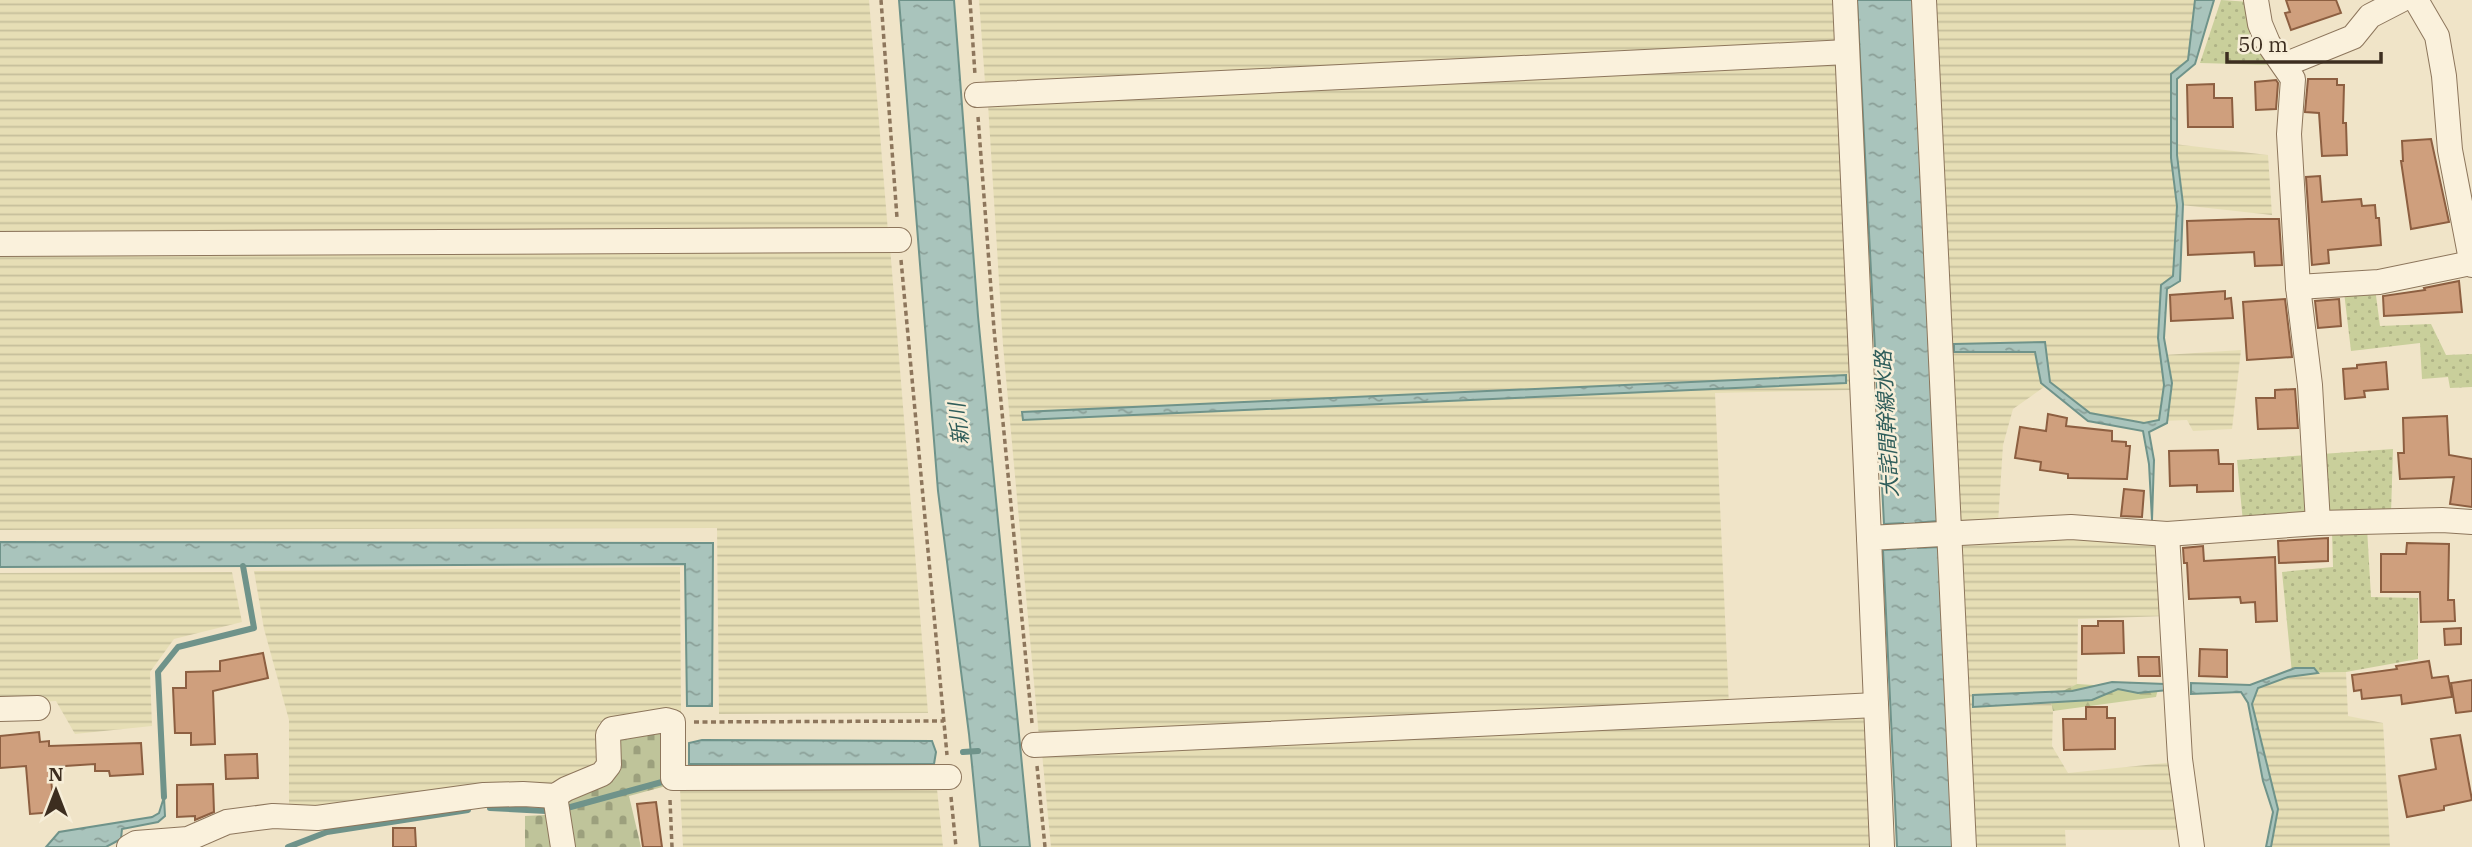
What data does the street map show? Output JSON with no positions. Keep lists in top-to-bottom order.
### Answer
{
  "water": ["新川", "大詫間幹線水路"],
  "scale_bar": "50 m",
  "north": "top"
}
